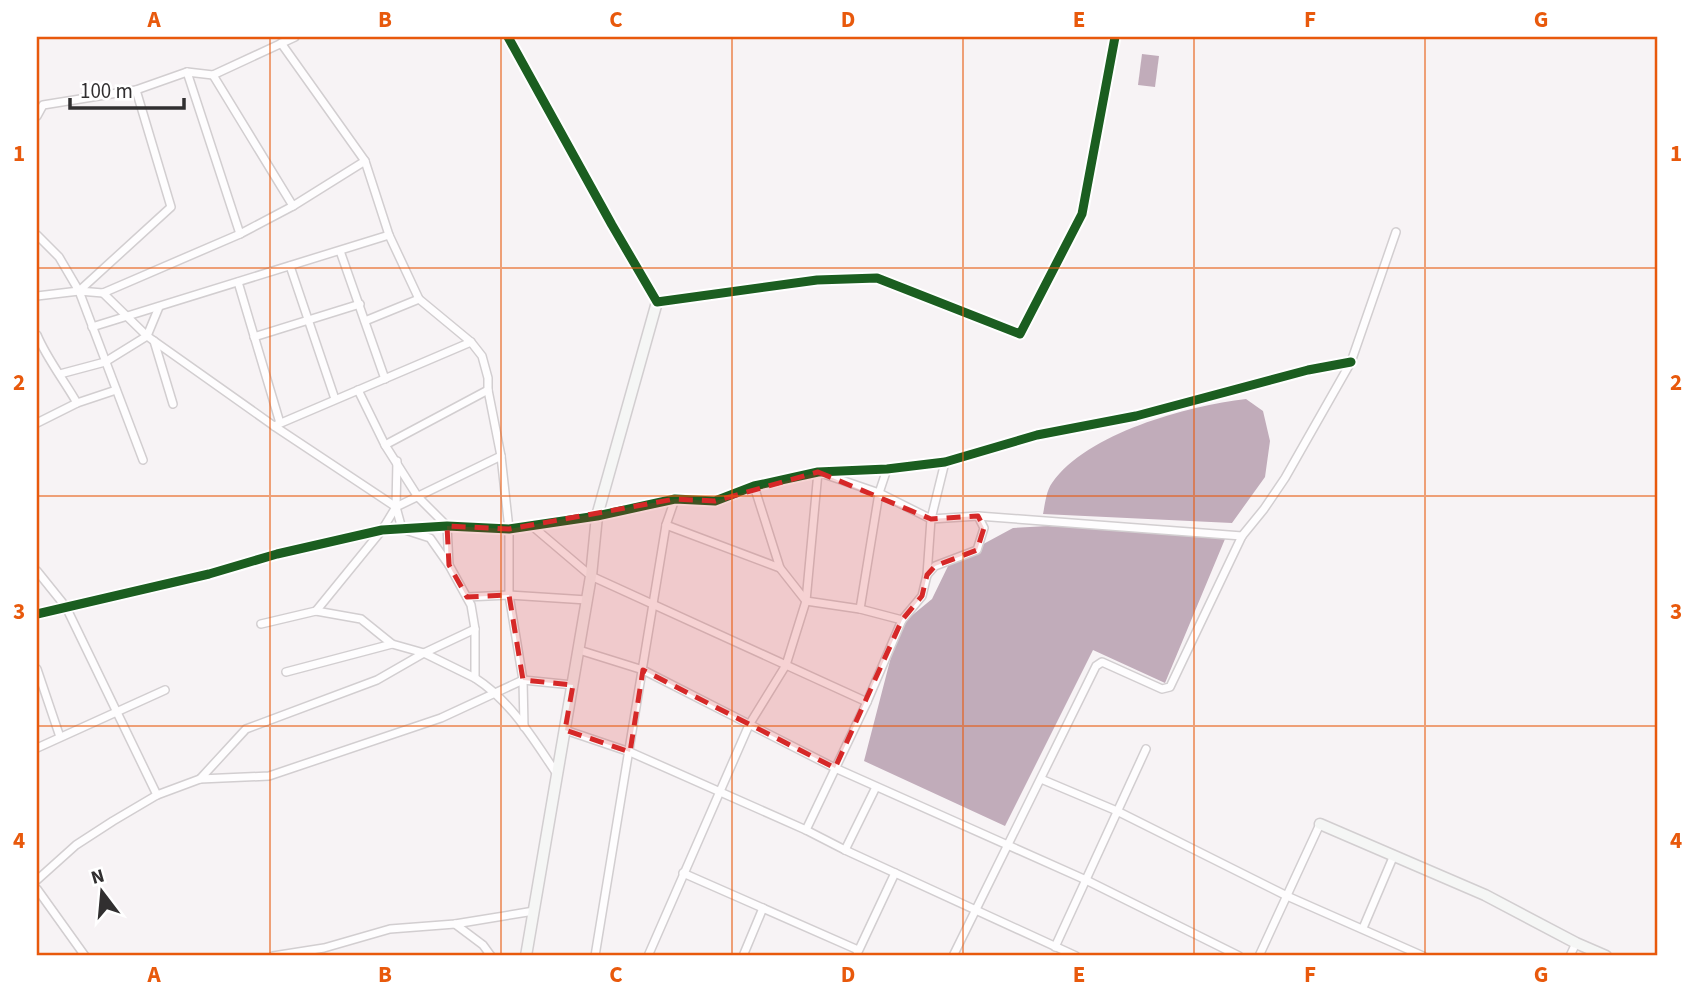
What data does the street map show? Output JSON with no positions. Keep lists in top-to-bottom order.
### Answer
{
  "scale_bar": "100 m",
  "north": "top",
  "grid": {
    "columns": [
      "A",
      "B",
      "C",
      "D",
      "E",
      "F",
      "G"
    ],
    "rows": [
      "1",
      "2",
      "3",
      "4"
    ]
  }
}
